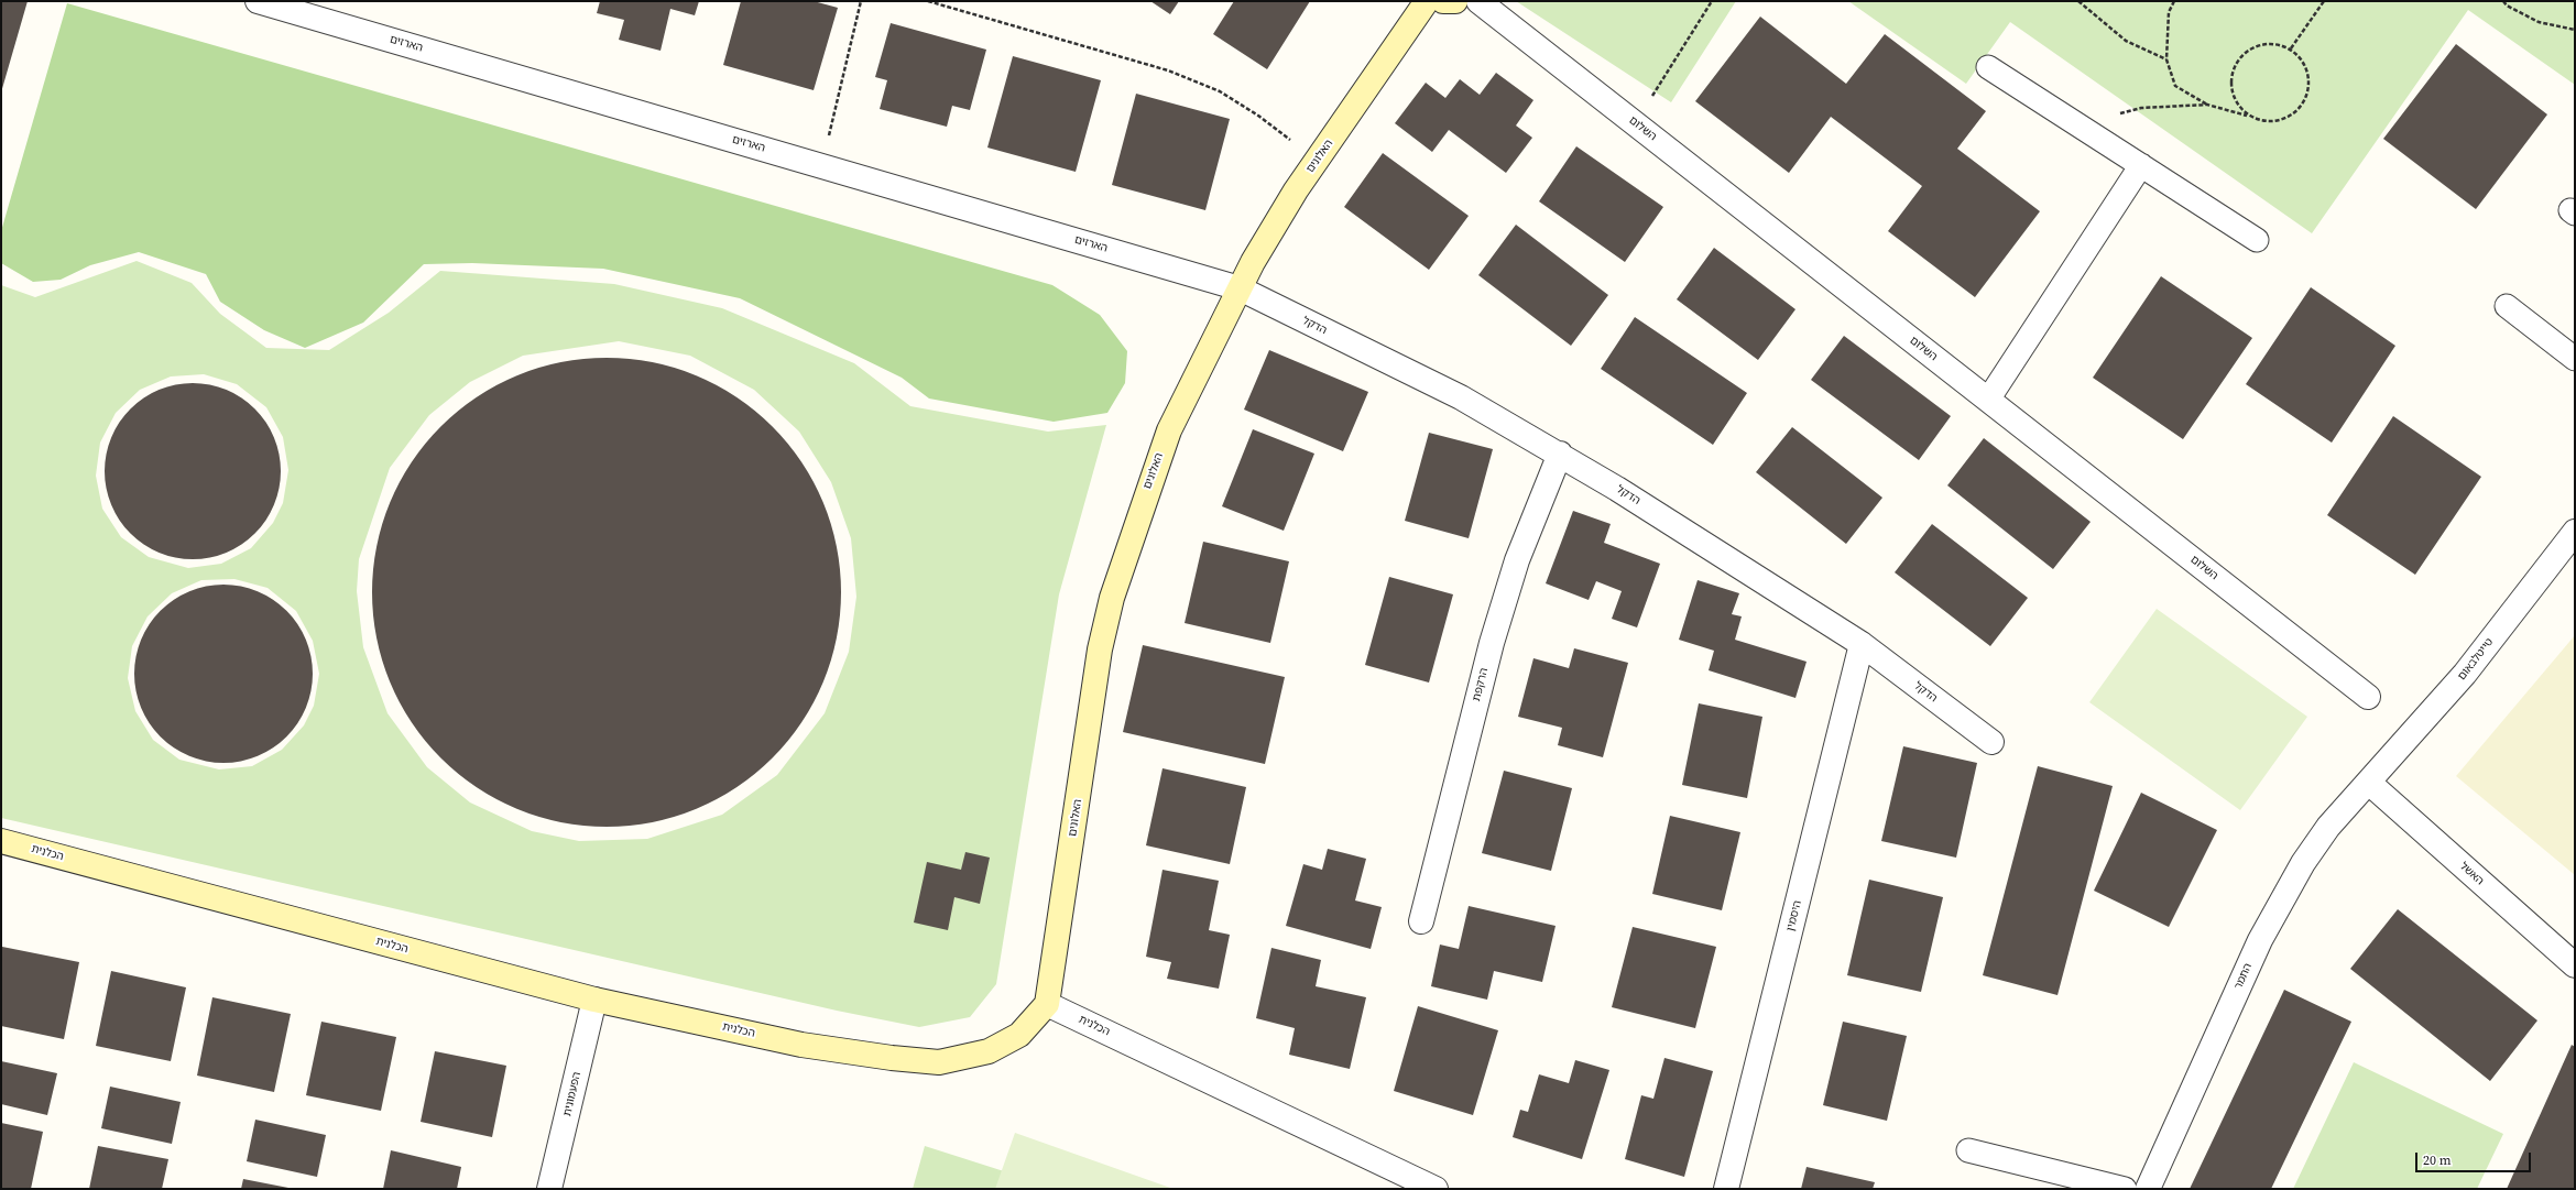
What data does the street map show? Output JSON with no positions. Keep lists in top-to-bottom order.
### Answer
{
  "streets": {
    "street": [
      "הארזים",
      "השלום",
      "האלונים",
      "הדקל",
      "טייטלבאום",
      "הרקפת",
      "הכלנית",
      "האשל",
      "היסמין",
      "התמר",
      "הפעמונית"
    ]
  },
  "crossings": [
    ["הארזים", "האלונים"],
    ["הארזים", "הדקל"],
    ["האלונים", "הדקל"],
    ["האלונים", "הכלנית"],
    ["הדקל", "הרקפת"],
    ["הדקל", "היסמין"],
    ["טייטלבאום", "האשל"],
    ["טייטלבאום", "התמר"],
    ["הכלנית", "הפעמונית"],
    ["האשל", "התמר"]
  ],
  "scale_bar": "20 m"
}
